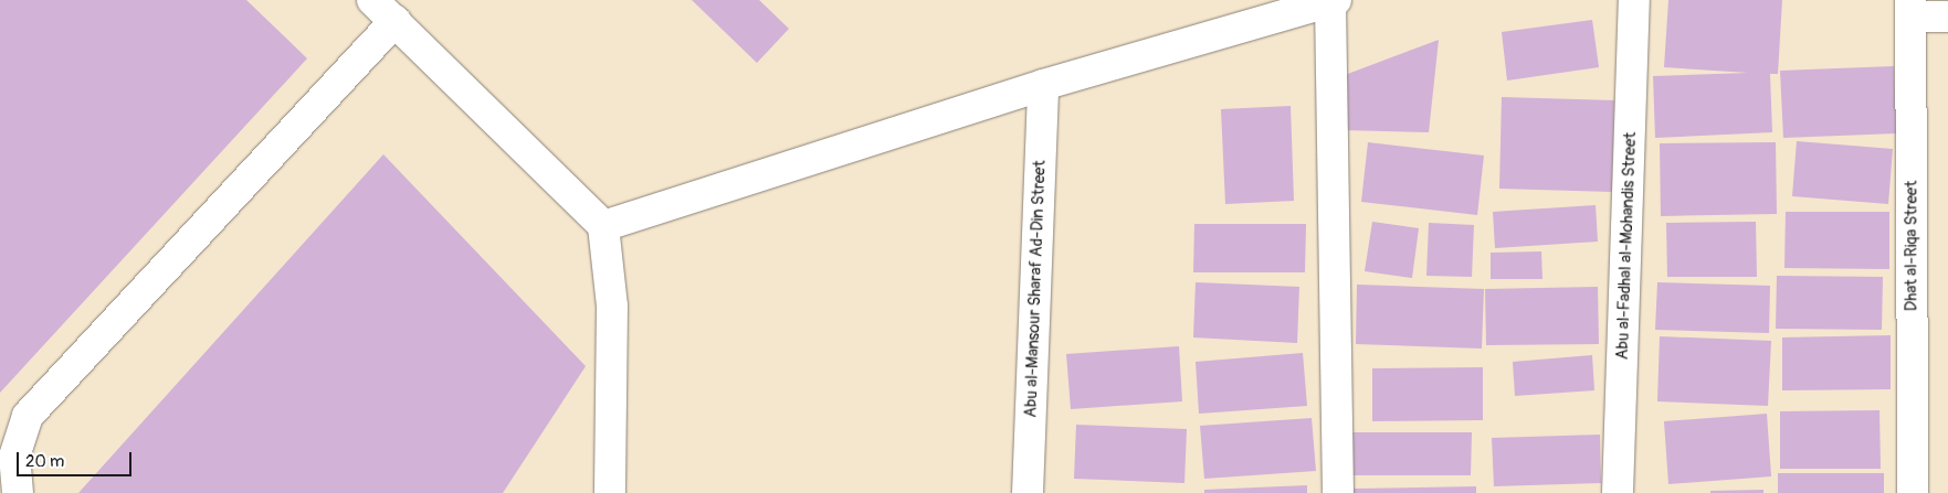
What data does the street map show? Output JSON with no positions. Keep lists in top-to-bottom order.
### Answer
{
  "streets": {
    "street": ["Abu al-Fadhal al-Mohandis Street", "Dhat al-Riqa Street", "Abu al-Mansour Sharaf Ad-Din Street"]
  },
  "scale_bar": "20 m"
}
